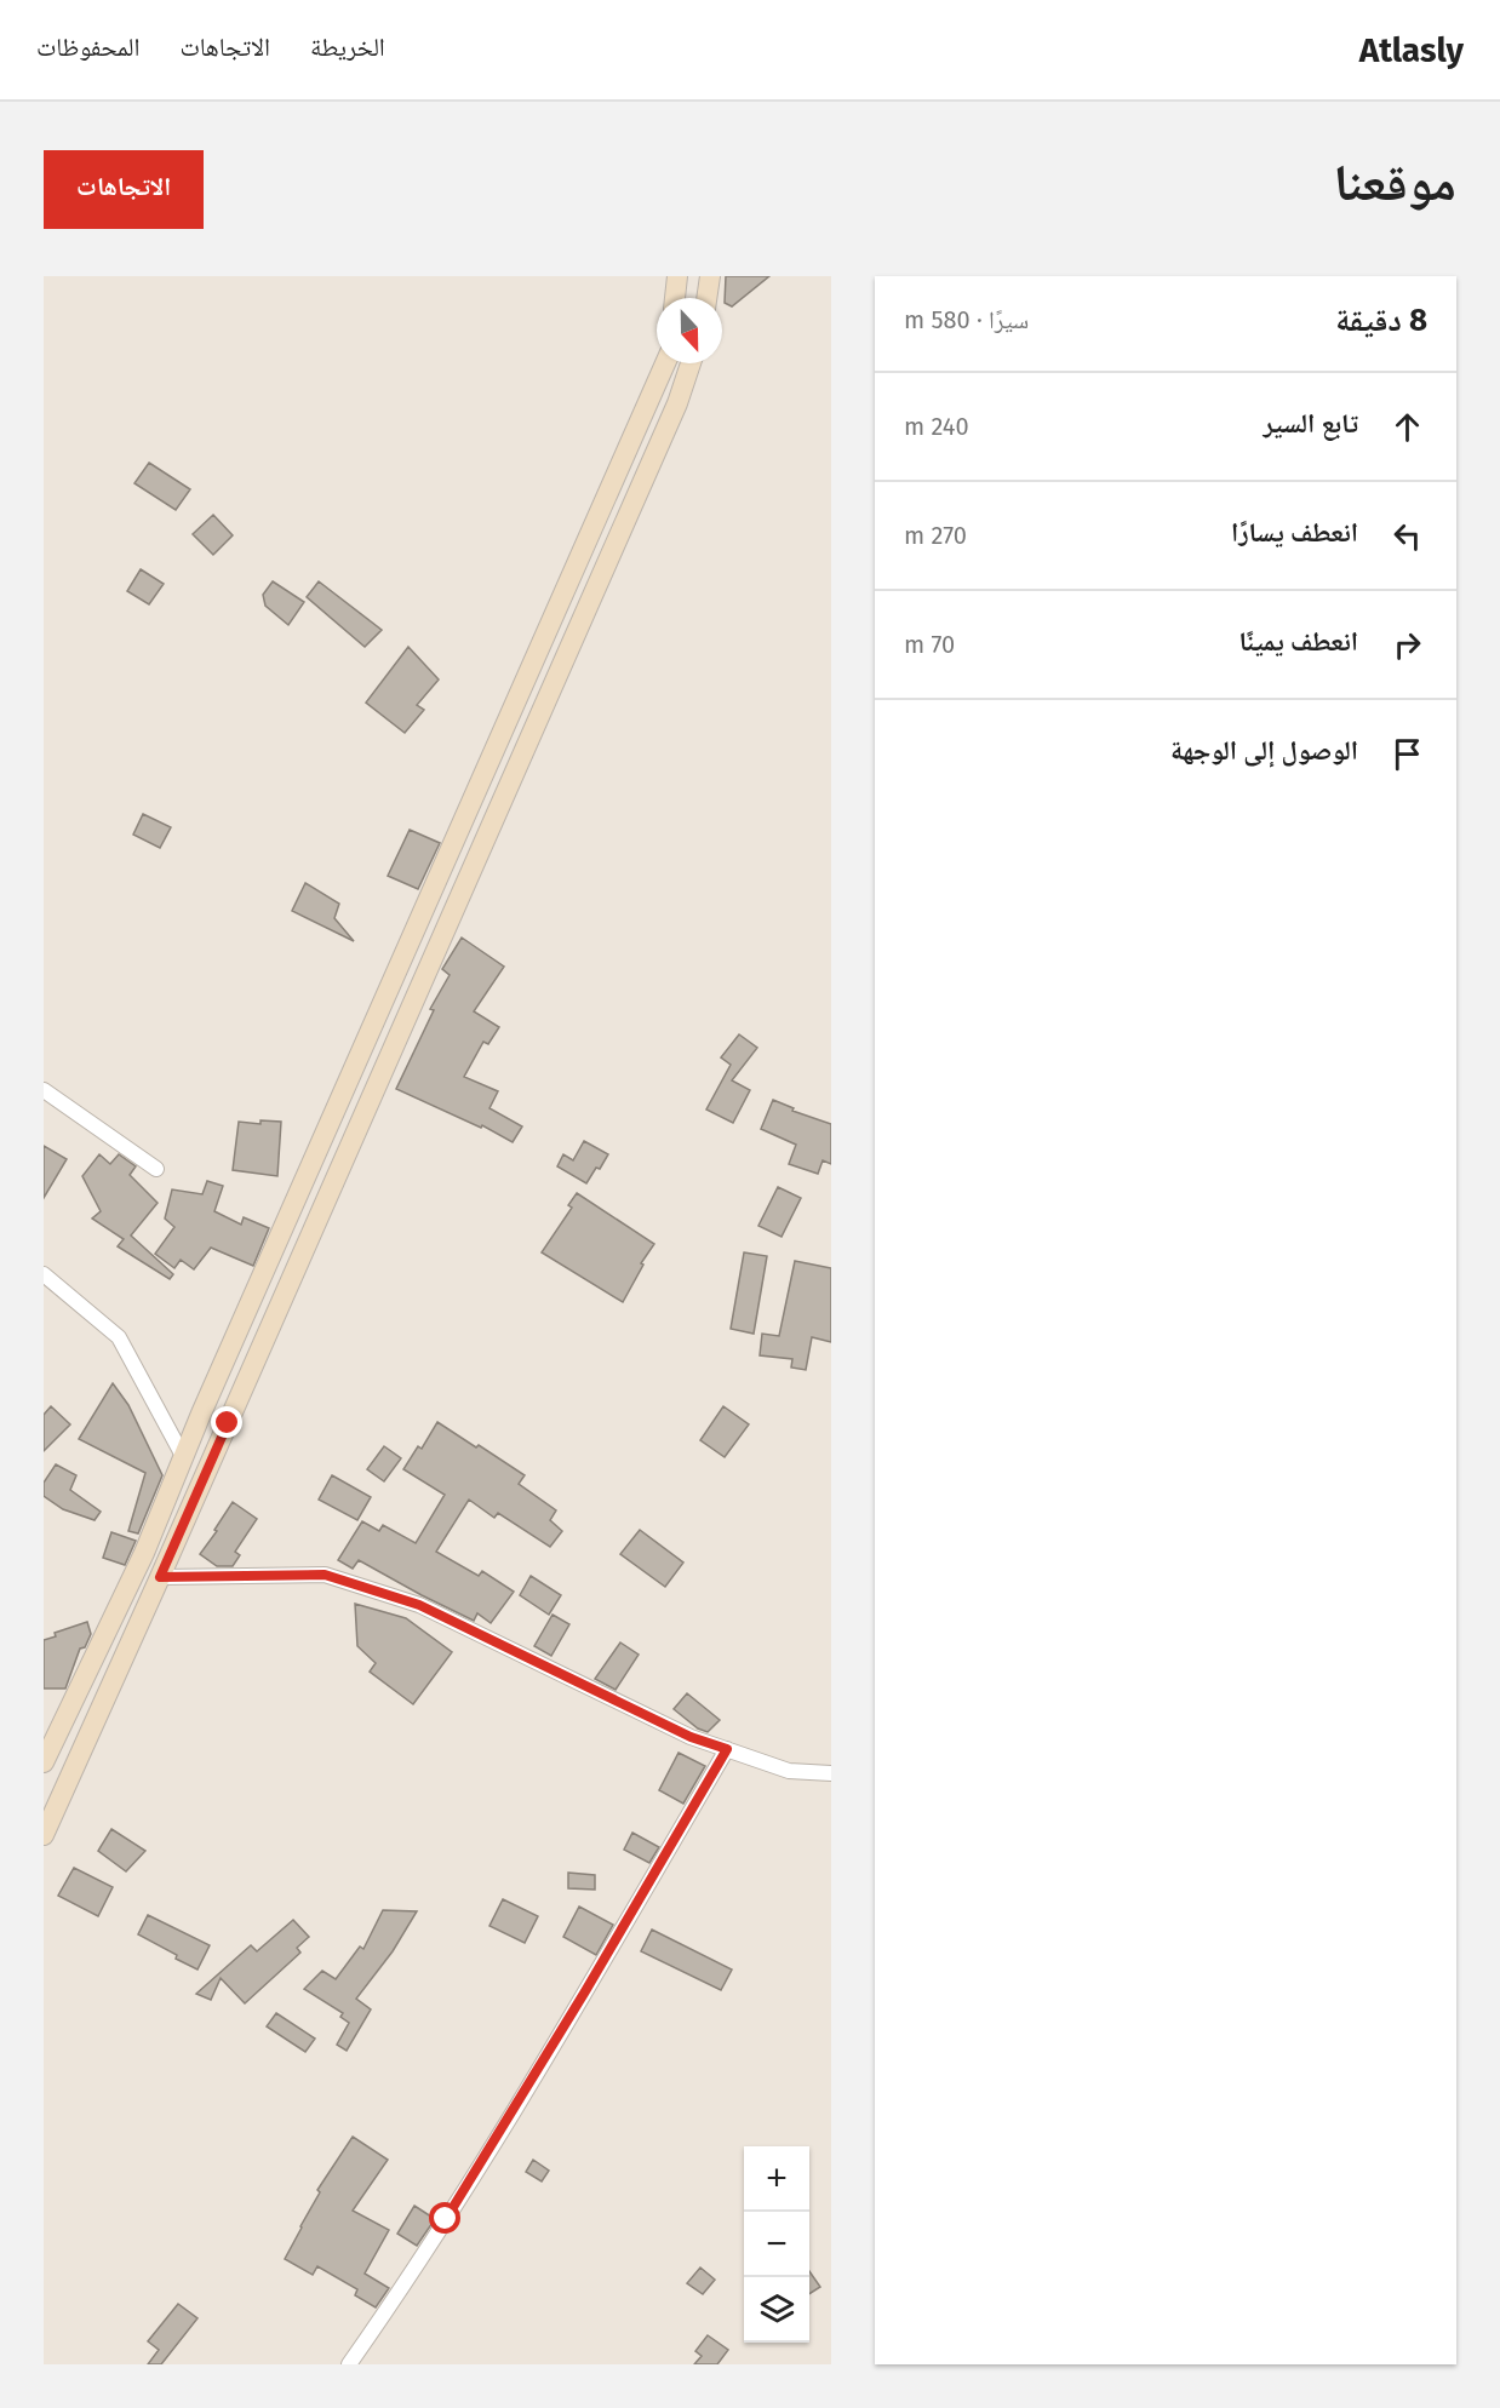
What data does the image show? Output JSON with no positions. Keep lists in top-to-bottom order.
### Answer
{
  "north": "bottom",
  "page": {
    "header": "Atlasly",
    "nav": ["الخريطة", "الاتجاهات", "المحفوظات"],
    "title": "موقعنا",
    "buttons": "الاتجاهات",
    "heading": ["8 دقيقة", "سيرًا · 580 m"],
    "list": [
      ["تابع السير", "240 m"],
      ["انعطف يسارًا", "270 m"],
      ["انعطف يمينًا", "70 m"],
      "الوصول إلى الوجهة"
    ],
    "map_buttons": ["+", "−"]
  }
}
